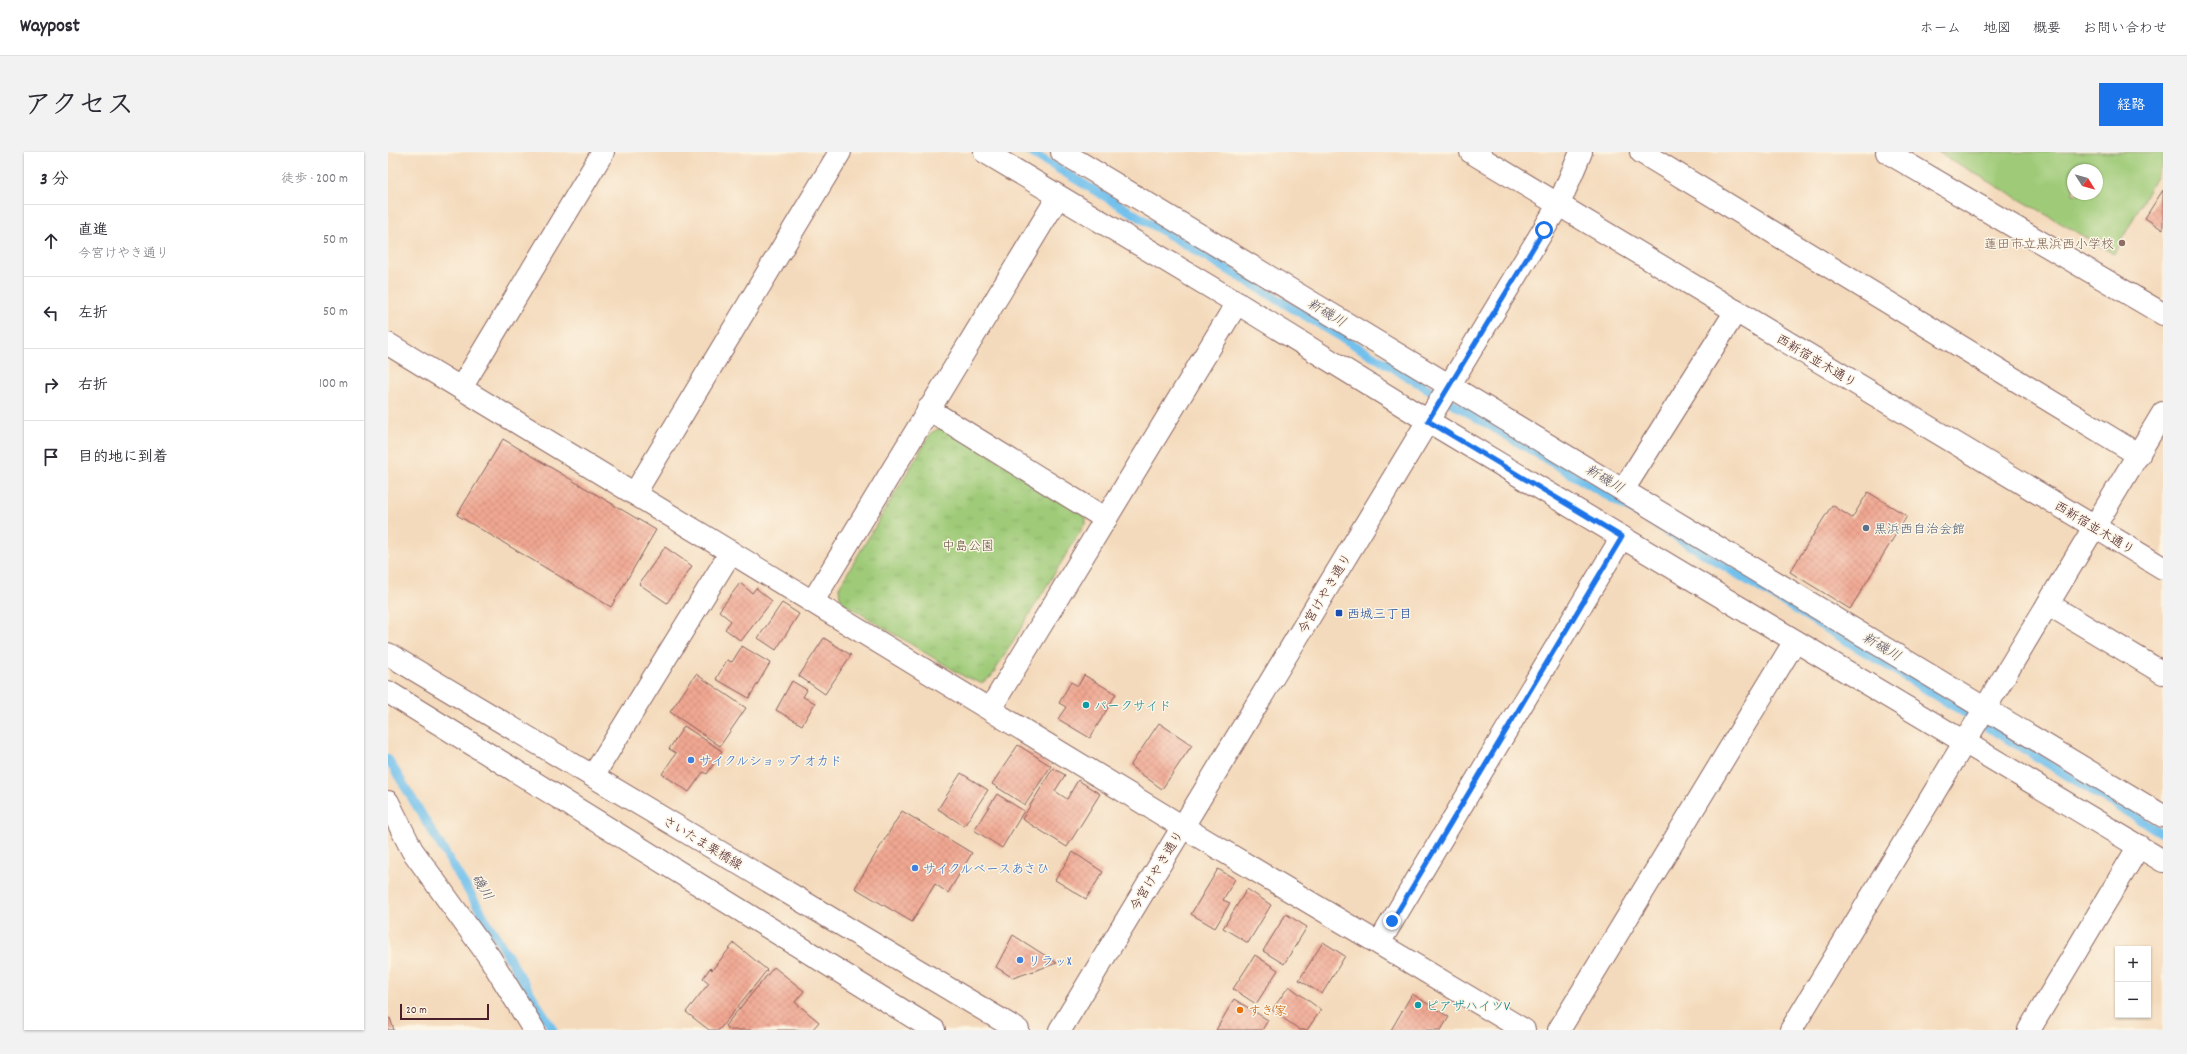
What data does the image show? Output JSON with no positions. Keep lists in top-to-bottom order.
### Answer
{
  "streets": {
    "street": ["西新宿並木通り", "今宮けやき通り", "さいたま栗橋線"]
  },
  "crossings": [
    ["西新宿並木通り", "今宮けやき通り"]
  ],
  "water": ["新磯川", "磯川"],
  "parks": ["中島公園"],
  "places": {
    "other": [
      "蓮田市立黒浜西小学校",
      "黒浜西自治会館",
      "パークサイド",
      "サイクルショップ オカド",
      "サイクルベースあさひ",
      "リラッX",
      "ピアザハイツV",
      "すき家"
    ],
    "transit": ["西城三丁目"]
  },
  "scale_bar": "20 m",
  "north": "bottom right",
  "page": {
    "header": "Waypost",
    "nav": [
      "ホーム",
      "地図",
      "概要",
      "お問い合わせ"
    ],
    "title": "アクセス",
    "buttons": "経路",
    "heading": ["3 分", "徒歩 · 200 m"],
    "list": [
      ["直進", "今宮けやき通り", "50 m"],
      ["左折", "50 m"],
      ["右折", "100 m"],
      "目的地に到着"
    ],
    "map_buttons": ["+", "−"],
    "scale": "20 m"
  }
}
